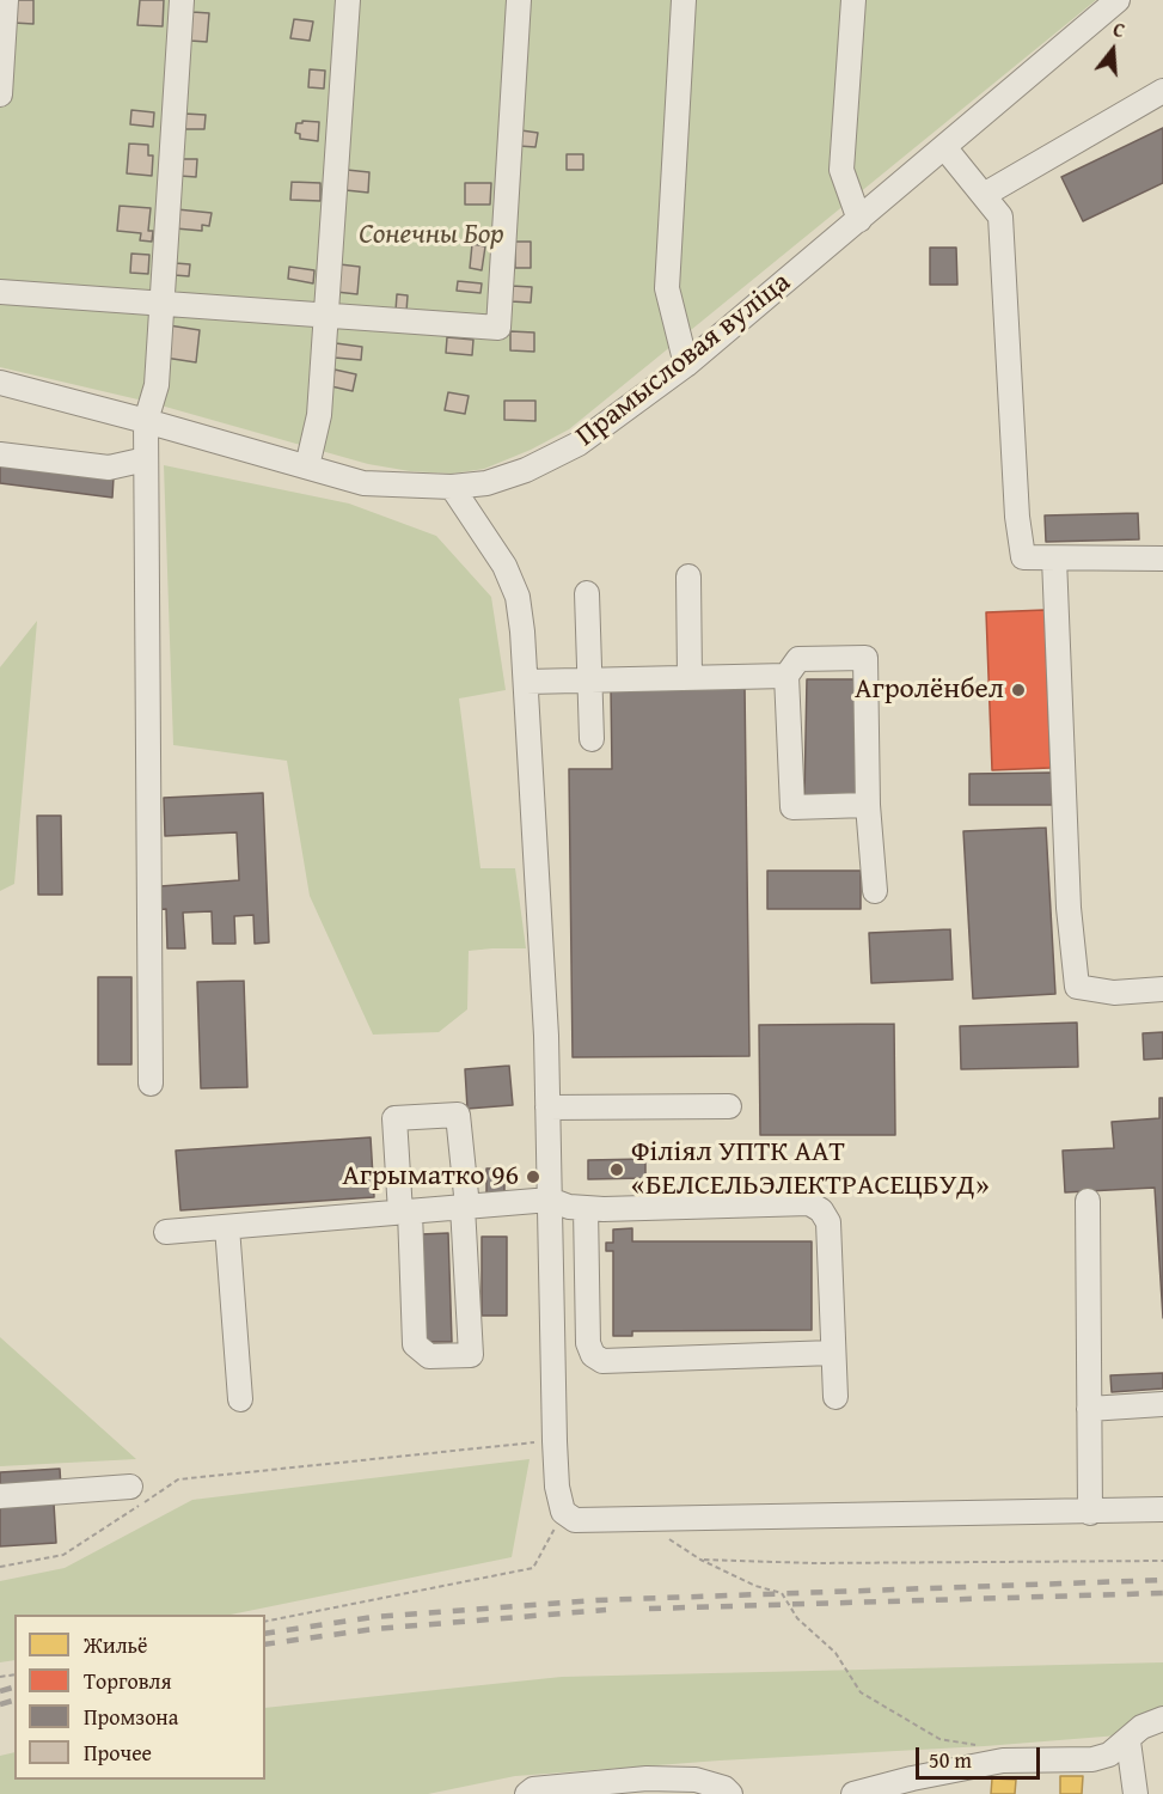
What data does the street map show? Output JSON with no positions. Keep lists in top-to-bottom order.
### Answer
{
  "streets": {
    "street": ["Прамысловая вуліца"]
  },
  "parks": ["Сонечны Бор"],
  "places": ["Агролёнбел", "Філіял УПТК ААТ «БЕЛСЕЛЬЭЛЕКТРАСЕЦБУД»", "Агрыматко 96"],
  "legend": [
    "Жильё",
    "Торговля",
    "Промзона",
    "Прочее"
  ],
  "scale_bar": "50 m",
  "north": "top"
}
